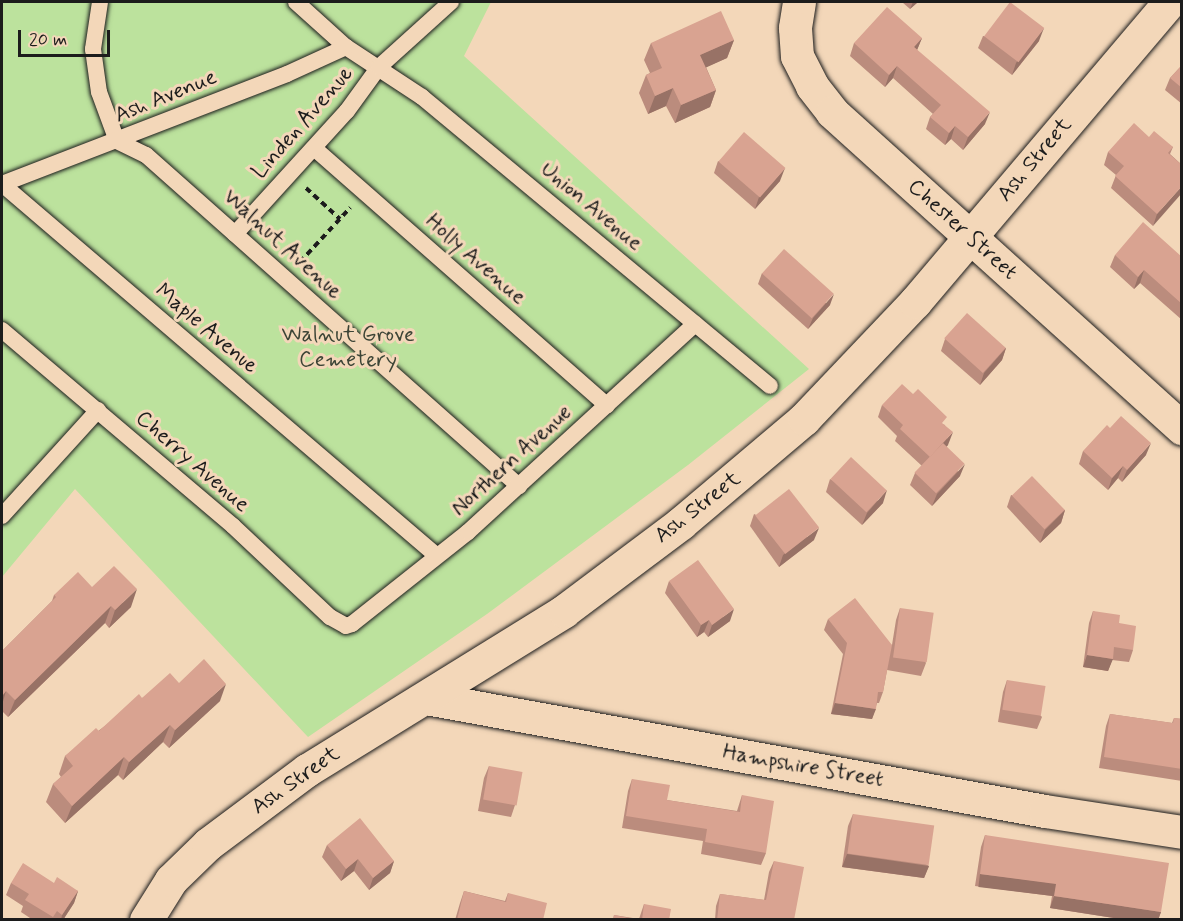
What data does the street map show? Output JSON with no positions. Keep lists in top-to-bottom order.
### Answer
{
  "streets": {
    "street": ["Ash Street", "Chester Street", "Hampshire Street"],
    "lane": [
      "Ash Avenue",
      "Linden Avenue",
      "Union Avenue",
      "Walnut Avenue",
      "Holly Avenue",
      "Maple Avenue",
      "Northern Avenue",
      "Cherry Avenue"
    ]
  },
  "crossings": [
    ["Ash Avenue", "Union Avenue"],
    ["Ash Avenue", "Walnut Avenue"],
    ["Ash Avenue", "Maple Avenue"],
    ["Linden Avenue", "Union Avenue"],
    ["Linden Avenue", "Walnut Avenue"],
    ["Linden Avenue", "Holly Avenue"],
    ["Ash Street", "Chester Street"],
    ["Ash Street", "Hampshire Street"],
    ["Union Avenue", "Northern Avenue"],
    ["Walnut Avenue", "Northern Avenue"],
    ["Holly Avenue", "Northern Avenue"],
    ["Maple Avenue", "Northern Avenue"],
    ["Northern Avenue", "Cherry Avenue"]
  ],
  "parks": ["Walnut Grove Cemetery"],
  "scale_bar": "20 m"
}
